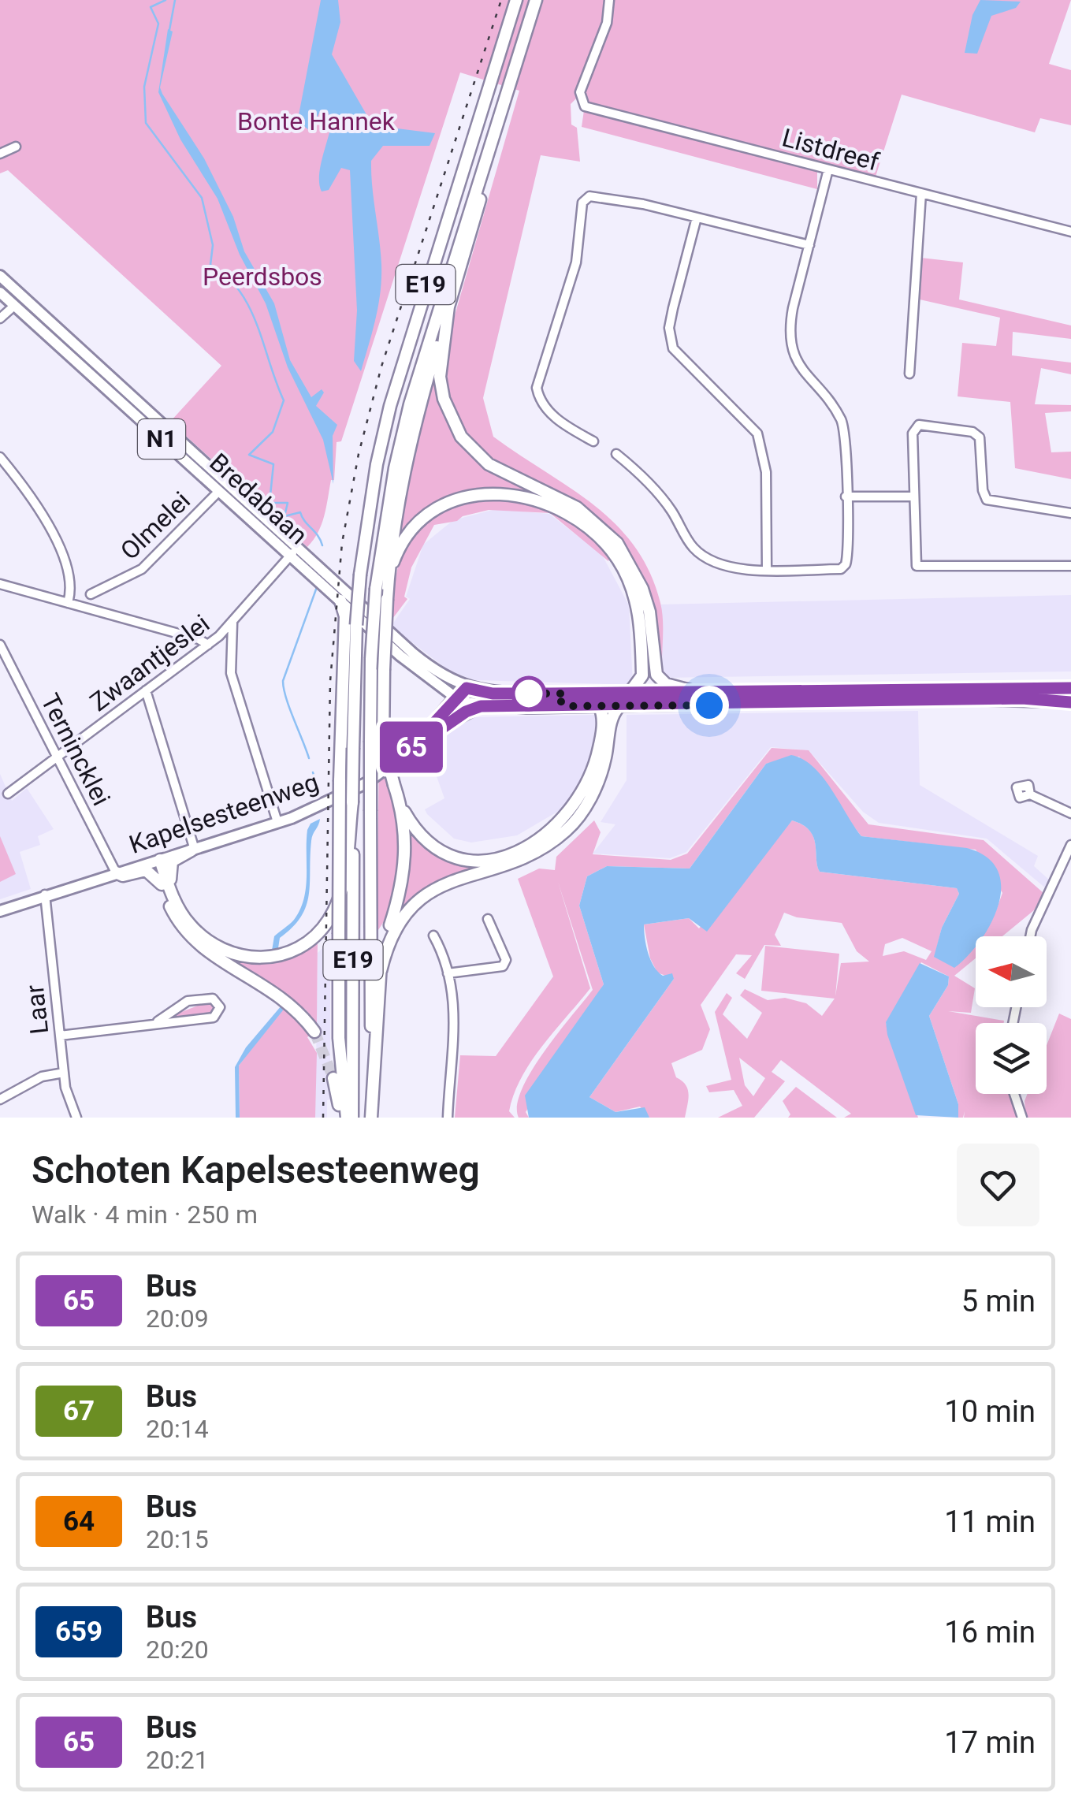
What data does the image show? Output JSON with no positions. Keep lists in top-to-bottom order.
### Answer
{
  "streets": {
    "highway": ["E19"],
    "main road": ["N1", "Bredabaan", "Kapelsesteenweg"],
    "street": [
      "Listdreef",
      "Olmelei",
      "Zwaantjeslei",
      "Ternincklei",
      "Laar"
    ]
  },
  "crossings": [
    ["Bredabaan", "Zwaantjeslei"],
    ["Bredabaan", "Kapelsesteenweg"],
    ["Zwaantjeslei", "Ternincklei"],
    ["Ternincklei", "Kapelsesteenweg"],
    ["Kapelsesteenweg", "Laar"]
  ],
  "parks": ["Bonte Hannek", "Peerdsbos"],
  "lines": ["bus line 65"],
  "north": "left",
  "page": {
    "on_map": "65",
    "heading": ["Schoten Kapelsesteenweg", "Walk · 4 min · 250 m"],
    "list": [
      {
        "mark": "65",
        "name": "Bus",
        "note": "20:09",
        "value": "5 min"
      },
      {
        "mark": "67",
        "name": "Bus",
        "note": "20:14",
        "value": "10 min"
      },
      {
        "mark": "64",
        "name": "Bus",
        "note": "20:15",
        "value": "11 min"
      },
      {
        "mark": "659",
        "name": "Bus",
        "note": "20:20",
        "value": "16 min"
      },
      {
        "mark": "65",
        "name": "Bus",
        "note": "20:21",
        "value": "17 min"
      }
    ]
  }
}
